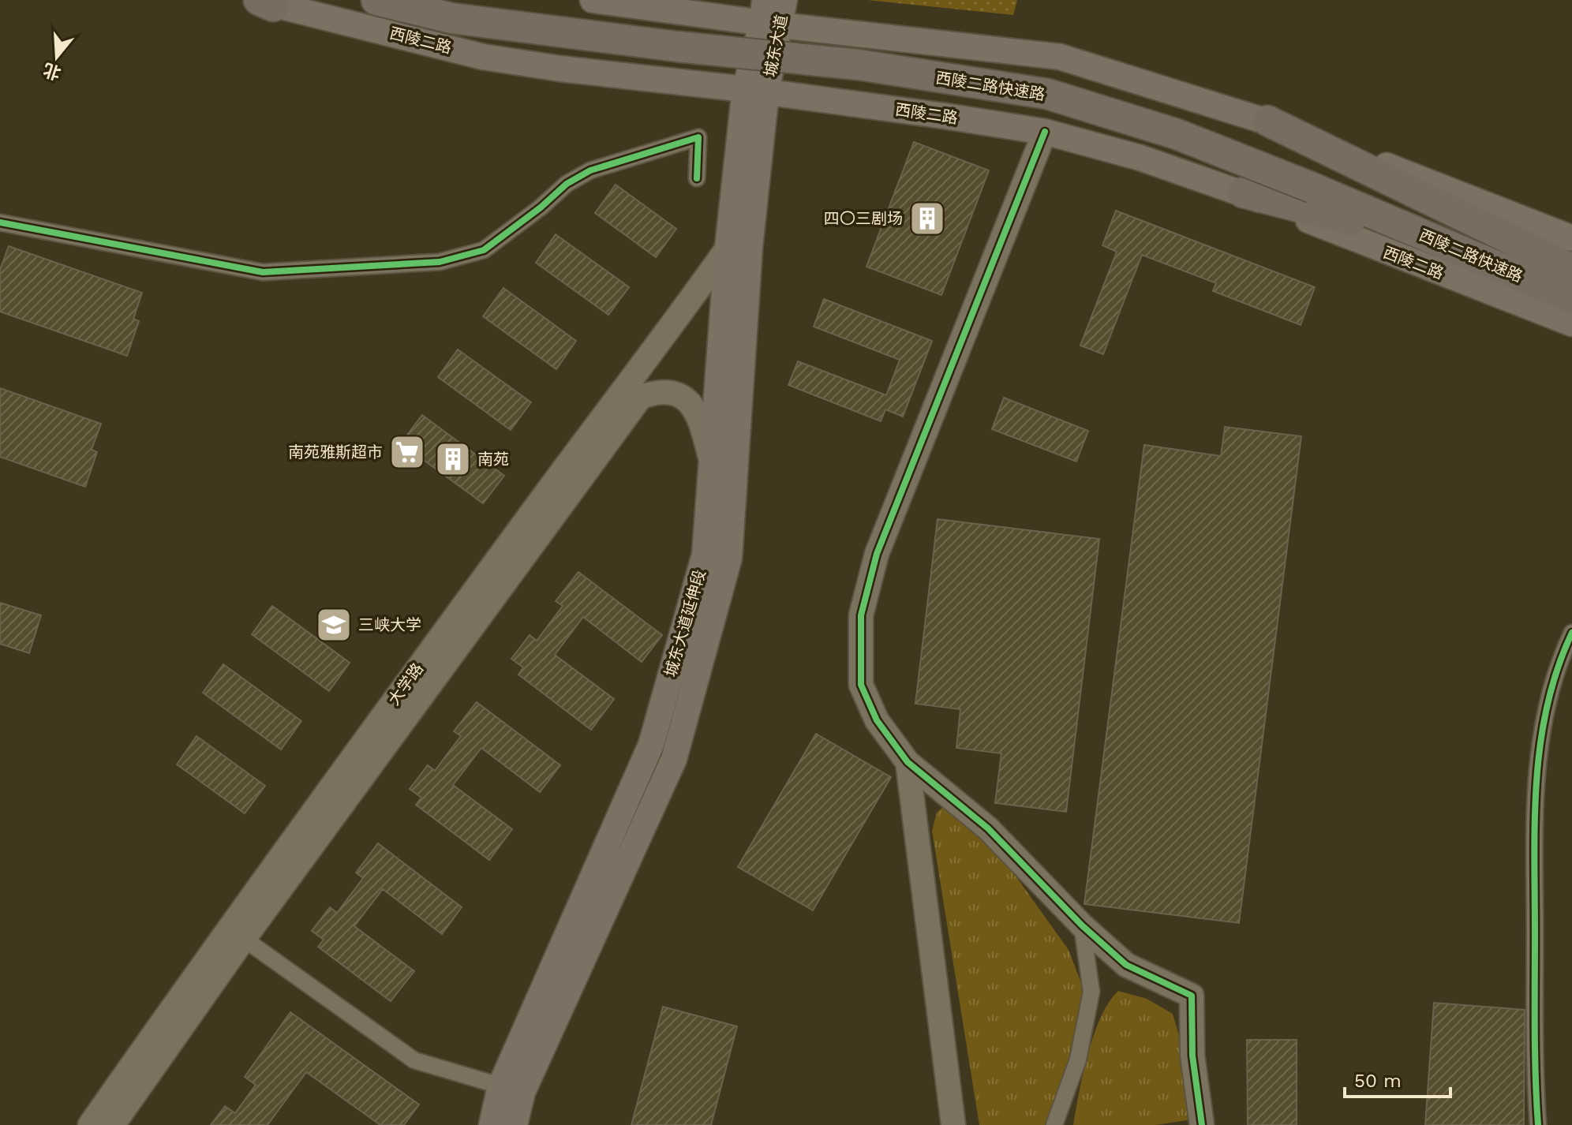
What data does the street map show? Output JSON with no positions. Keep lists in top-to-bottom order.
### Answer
{
  "streets": {
    "highway": ["西陵二路快速路"],
    "main road": [
      "西陵二路",
      "城东大道",
      "城东大道延伸段",
      "大学路"
    ]
  },
  "crossings": [
    ["西陵二路", "城东大道"],
    ["西陵二路", "城东大道延伸段"],
    ["城东大道", "城东大道延伸段"],
    ["城东大道延伸段", "大学路"]
  ],
  "places": {
    "building": ["四〇三剧场", "南苑"],
    "supermarket": ["南苑雅斯超市"],
    "school or university": ["三峡大学"]
  },
  "scale_bar": "50 m",
  "north": "bottom"
}
